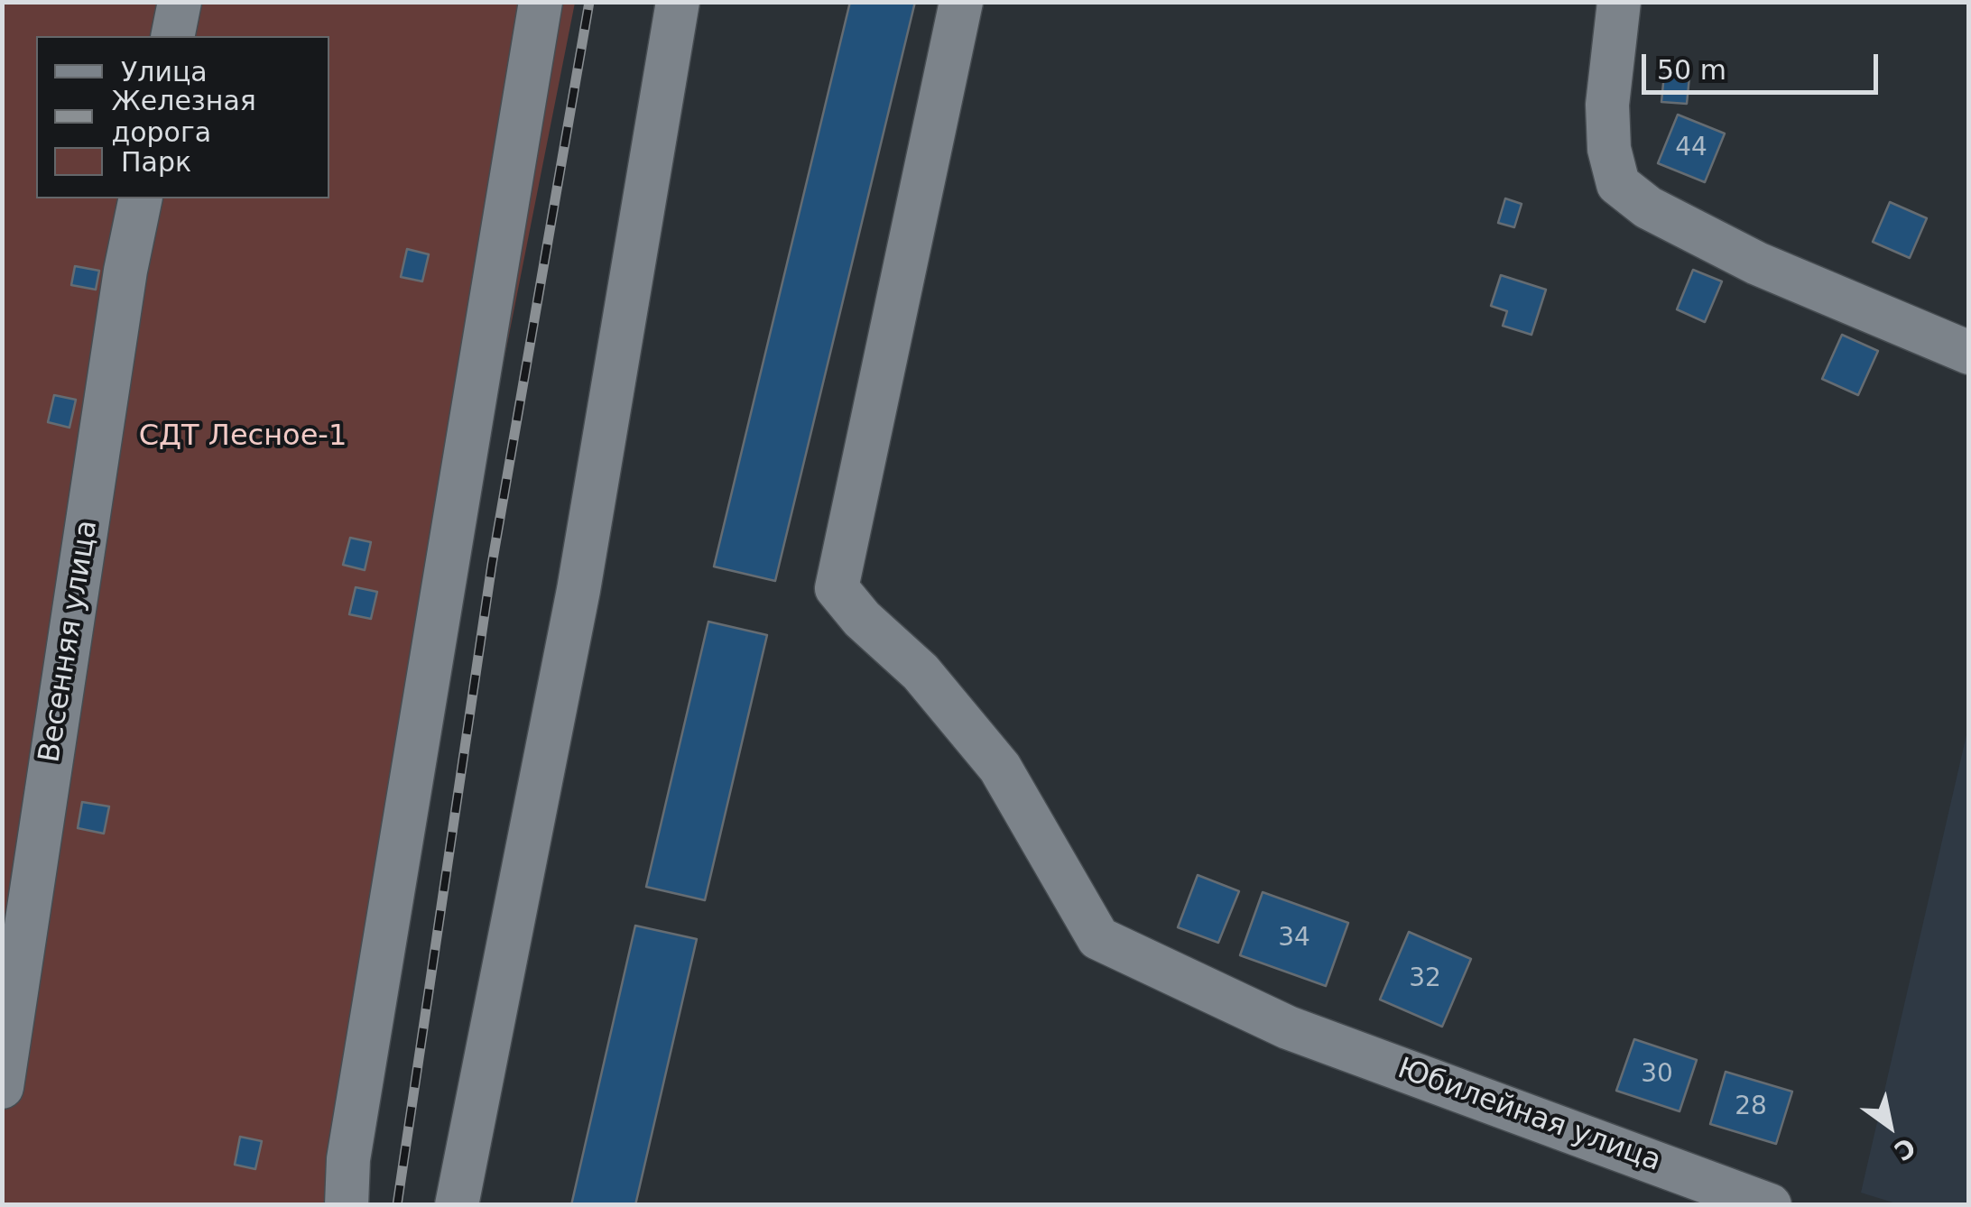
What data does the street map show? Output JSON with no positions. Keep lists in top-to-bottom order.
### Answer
{
  "streets": {
    "street": ["Весенняя улица", "Юбилейная улица"]
  },
  "parks": ["СДТ Лесное-1"],
  "house_numbers": [
    "44",
    "34",
    "32",
    "30",
    "28"
  ],
  "legend": ["Улица", "Железная дорога", "Парк"],
  "scale_bar": "50 m",
  "north": "bottom right"
}
